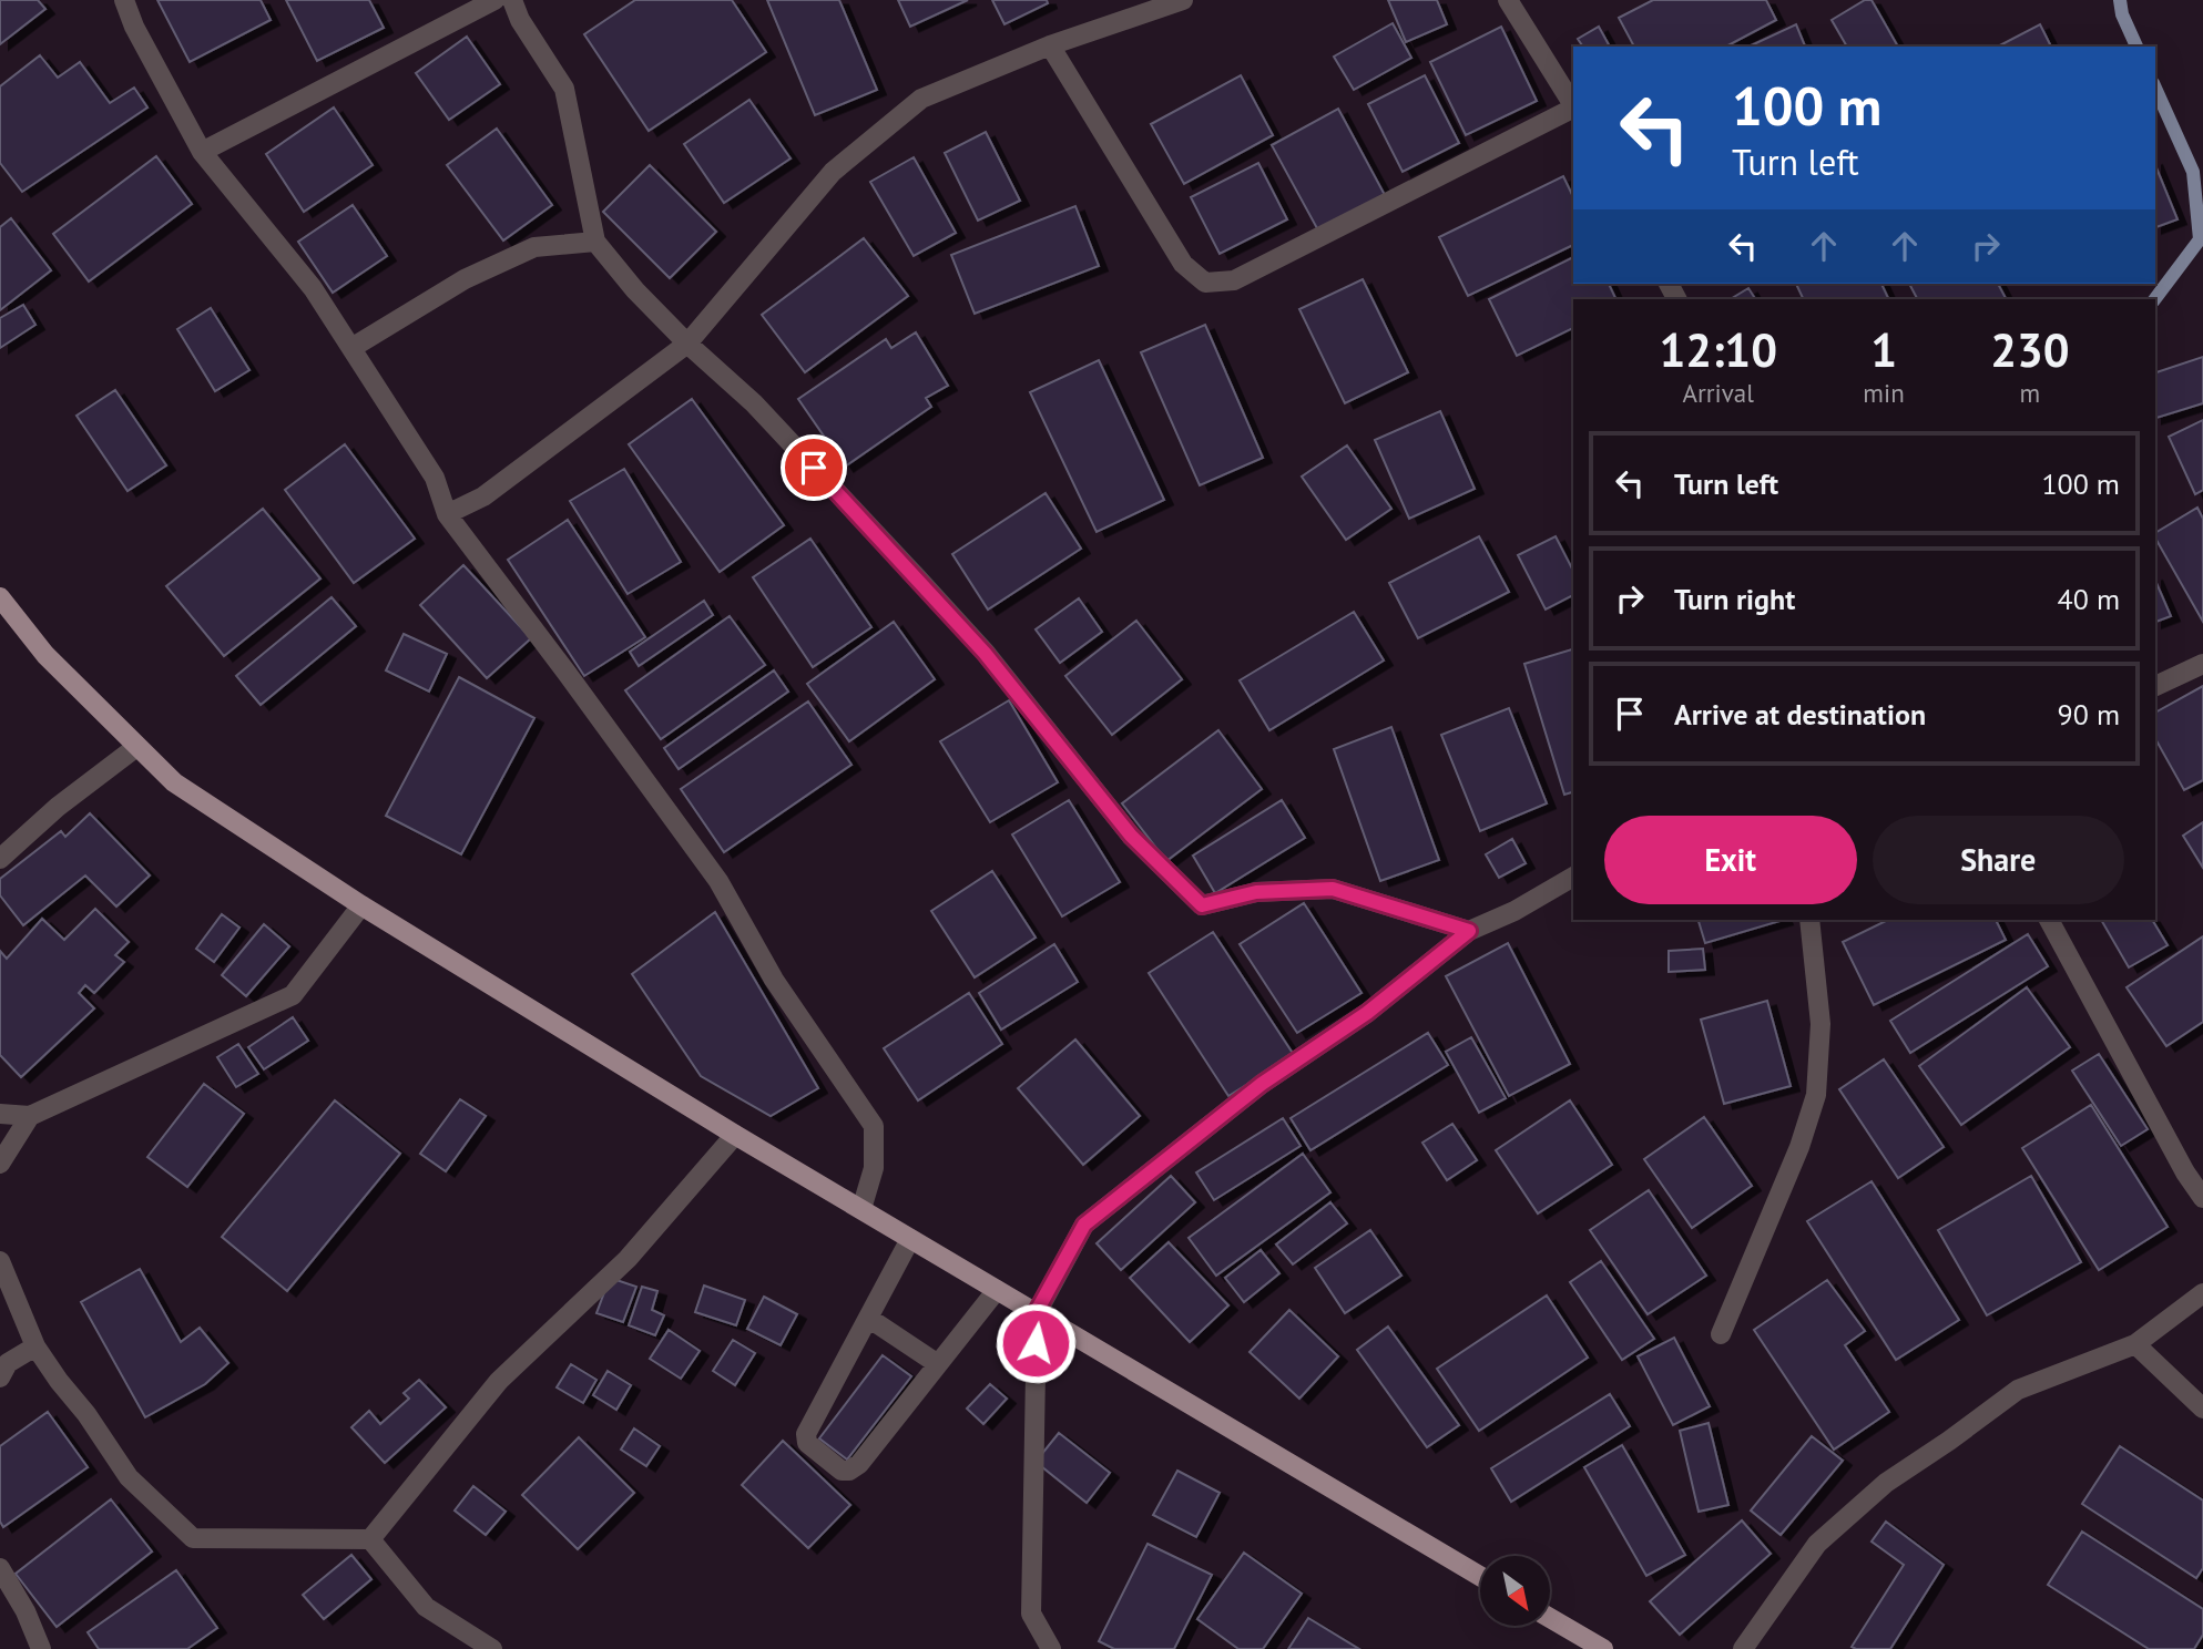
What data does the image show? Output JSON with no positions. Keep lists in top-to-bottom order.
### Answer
{
  "north": "bottom right",
  "page": {
    "turn": ["100 m", "Turn left"],
    "eta": [
      "12:10",
      "Arrival",
      "1",
      "min",
      "230",
      "m"
    ],
    "list": [
      {
        "name": "Turn left",
        "value": "100 m"
      },
      {
        "name": "Turn right",
        "value": "40 m"
      },
      {
        "name": "Arrive at destination",
        "value": "90 m"
      }
    ],
    "buttons": ["Exit", "Share"]
  }
}
